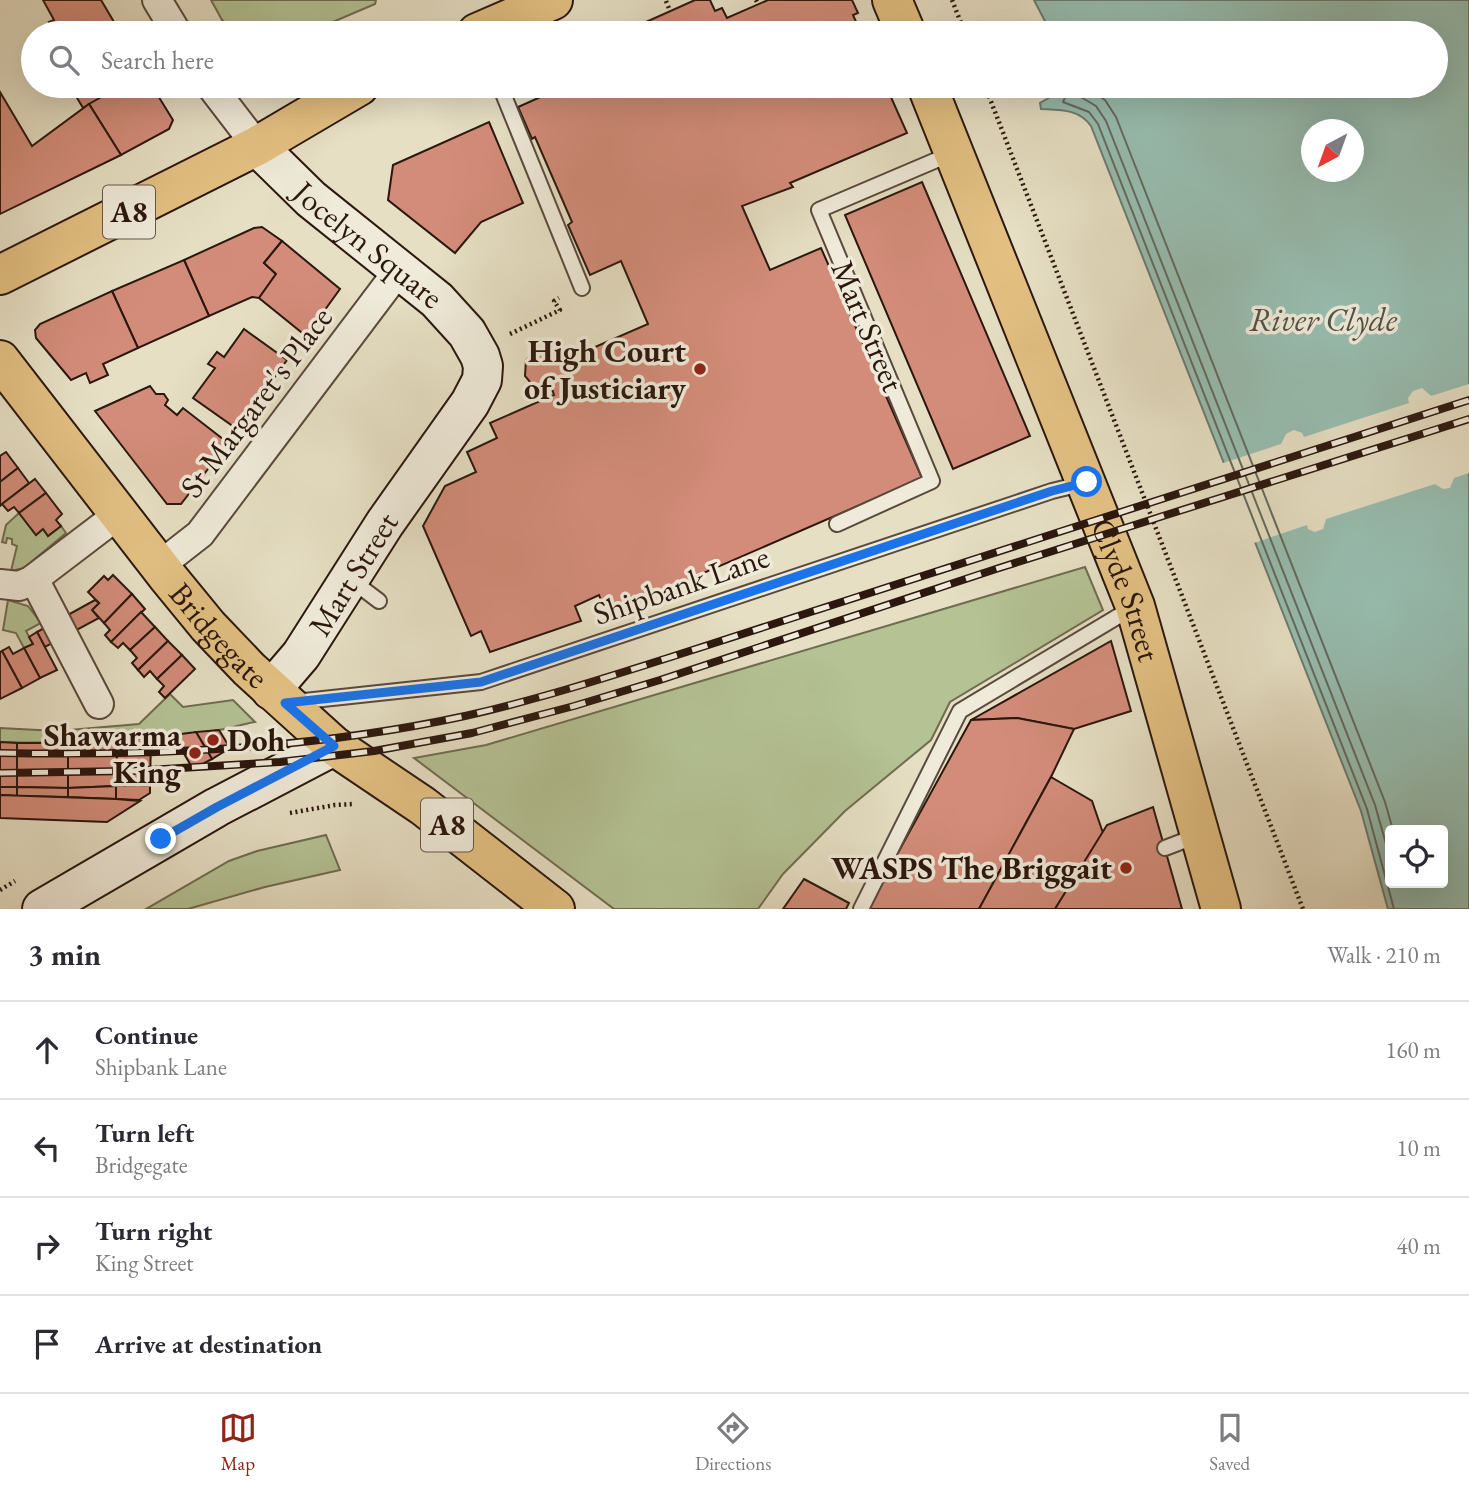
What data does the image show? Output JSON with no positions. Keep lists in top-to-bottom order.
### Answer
{
  "streets": {
    "main road": ["A8", "Clyde Street", "Bridgegate"],
    "street": ["Jocelyn Square", "Mart Street", "St Margaret's Place"],
    "lane": ["Shipbank Lane"]
  },
  "crossings": [
    ["A8", "Jocelyn Square"],
    ["Jocelyn Square", "Mart Street"],
    ["Jocelyn Square", "St Margaret's Place"],
    ["Mart Street", "Shipbank Lane"],
    ["Mart Street", "Clyde Street"],
    ["Mart Street", "Bridgegate"],
    ["St Margaret's Place", "Bridgegate"],
    ["Shipbank Lane", "Clyde Street"],
    ["Shipbank Lane", "Bridgegate"]
  ],
  "water": ["River Clyde"],
  "places": [
    "High Court of Justiciary",
    "Doh",
    "Shawarma King",
    "WASPS The Briggait"
  ],
  "north": "bottom left",
  "page": {
    "search": "Search here",
    "heading": ["3 min", "Walk · 210 m"],
    "list": [
      ["Continue", "Shipbank Lane", "160 m"],
      ["Turn left", "Bridgegate", "10 m"],
      ["Turn right", "King Street", "40 m"],
      "Arrive at destination"
    ],
    "nav": ["Map", "Directions", "Saved"]
  }
}
